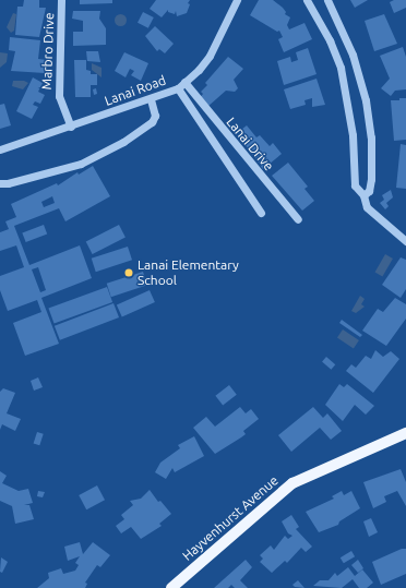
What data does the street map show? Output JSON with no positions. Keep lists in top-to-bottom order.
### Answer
{
  "streets": {
    "main road": ["Hayvenhurst Avenue"],
    "street": ["Marbro Drive", "Lanai Road", "Lanai Drive"]
  },
  "crossings": [
    ["Marbro Drive", "Lanai Road"],
    ["Lanai Road", "Lanai Drive"]
  ],
  "places": ["Lanai Elementary School"]
}
